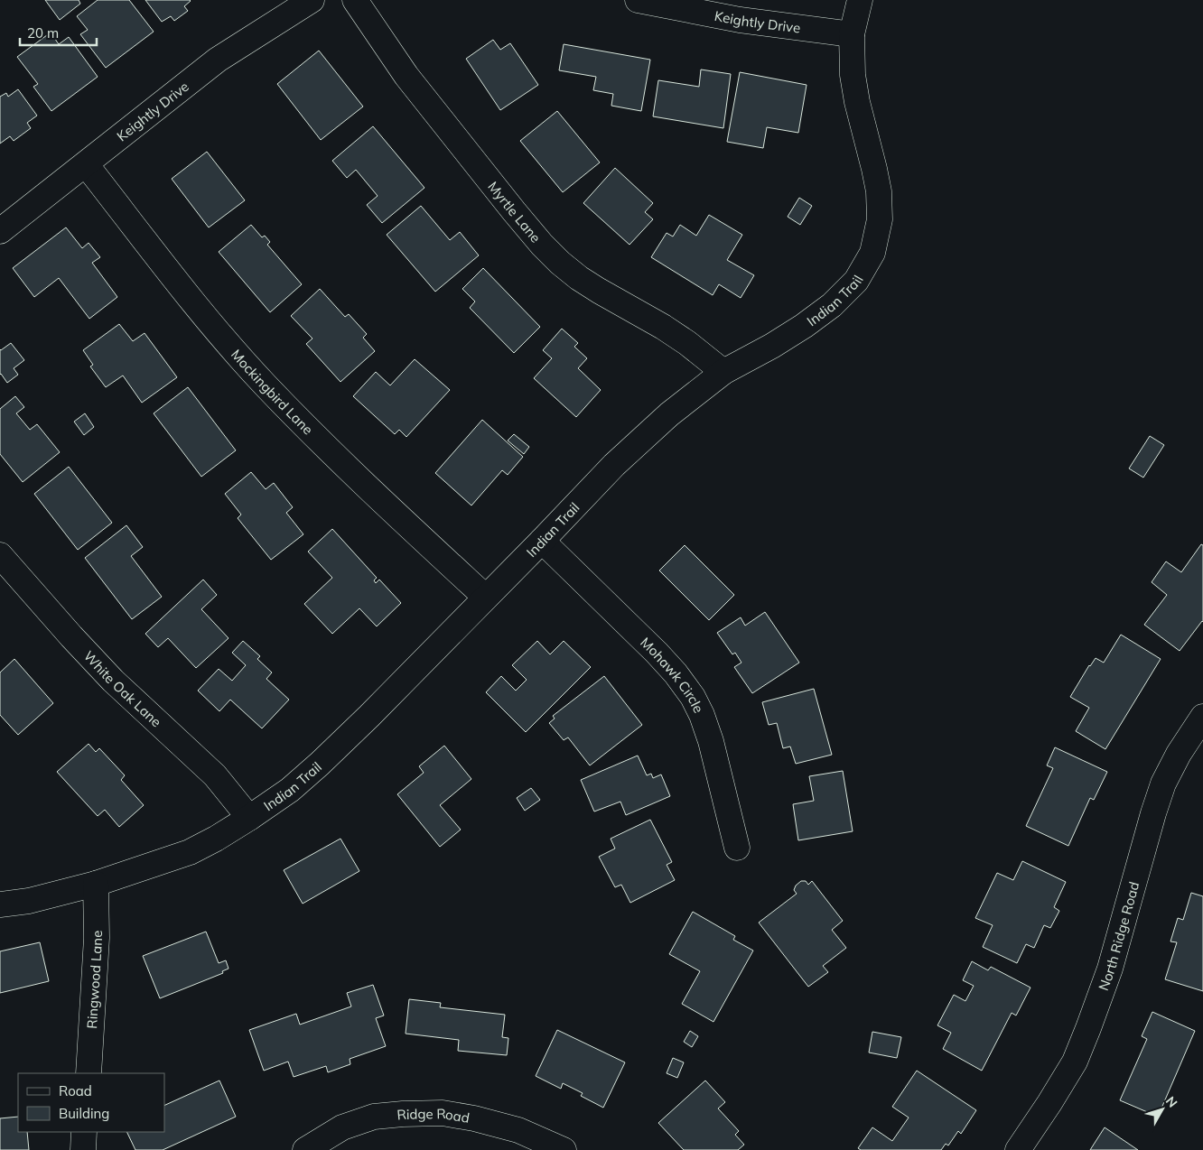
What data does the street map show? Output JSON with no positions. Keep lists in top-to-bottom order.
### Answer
{
  "streets": {
    "street": [
      "Keightly Drive",
      "Myrtle Lane",
      "Indian Trail",
      "Mockingbird Lane",
      "Mohawk Circle",
      "White Oak Lane",
      "North Ridge Road",
      "Ringwood Lane",
      "Ridge Road"
    ]
  },
  "crossings": [
    ["Keightly Drive", "Indian Trail"],
    ["Keightly Drive", "Mockingbird Lane"],
    ["Myrtle Lane", "Indian Trail"],
    ["Indian Trail", "Mockingbird Lane"],
    ["Indian Trail", "Mohawk Circle"],
    ["Indian Trail", "White Oak Lane"],
    ["Indian Trail", "Ringwood Lane"]
  ],
  "legend": ["Road", "Building"],
  "scale_bar": "20 m",
  "north": "top right"
}
